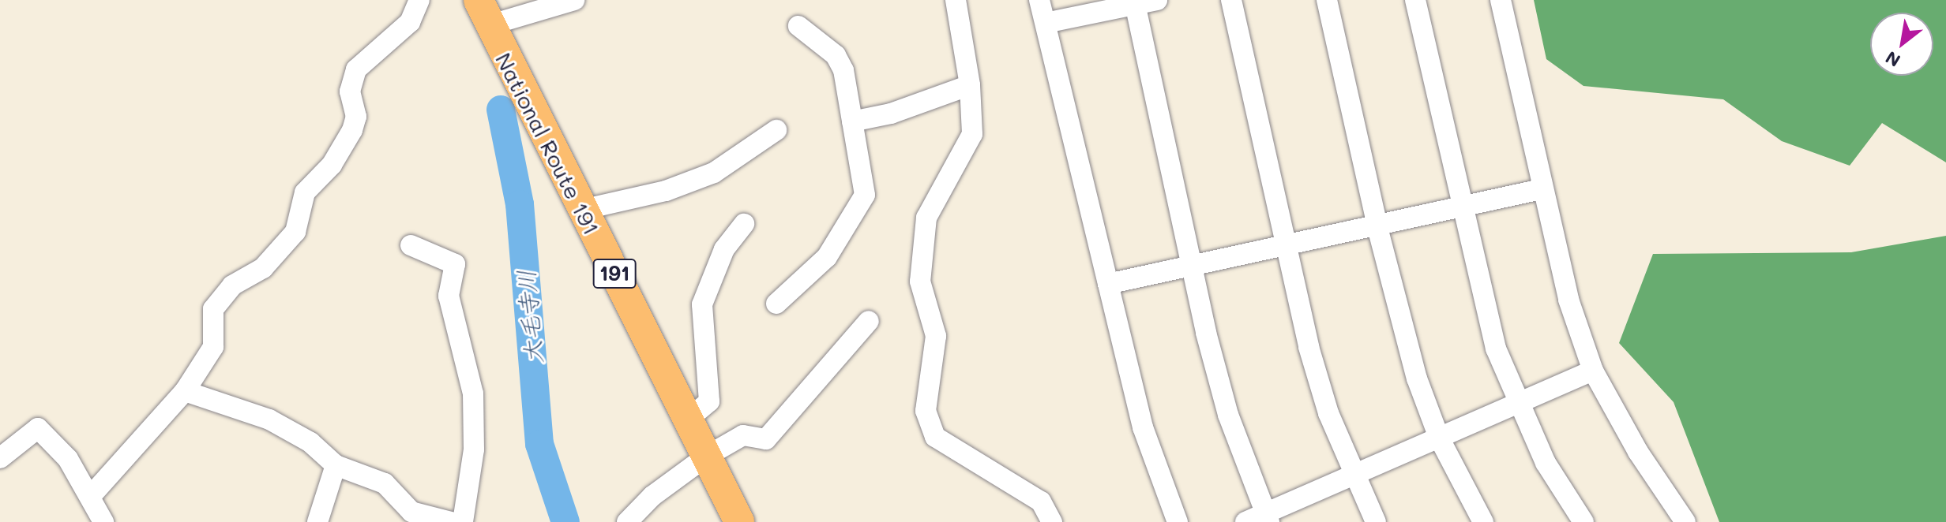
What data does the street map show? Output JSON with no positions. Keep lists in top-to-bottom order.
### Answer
{
  "streets": {
    "highway": ["National Route 191", "191"]
  },
  "water": ["大毛寺川"],
  "north": "bottom left"
}
